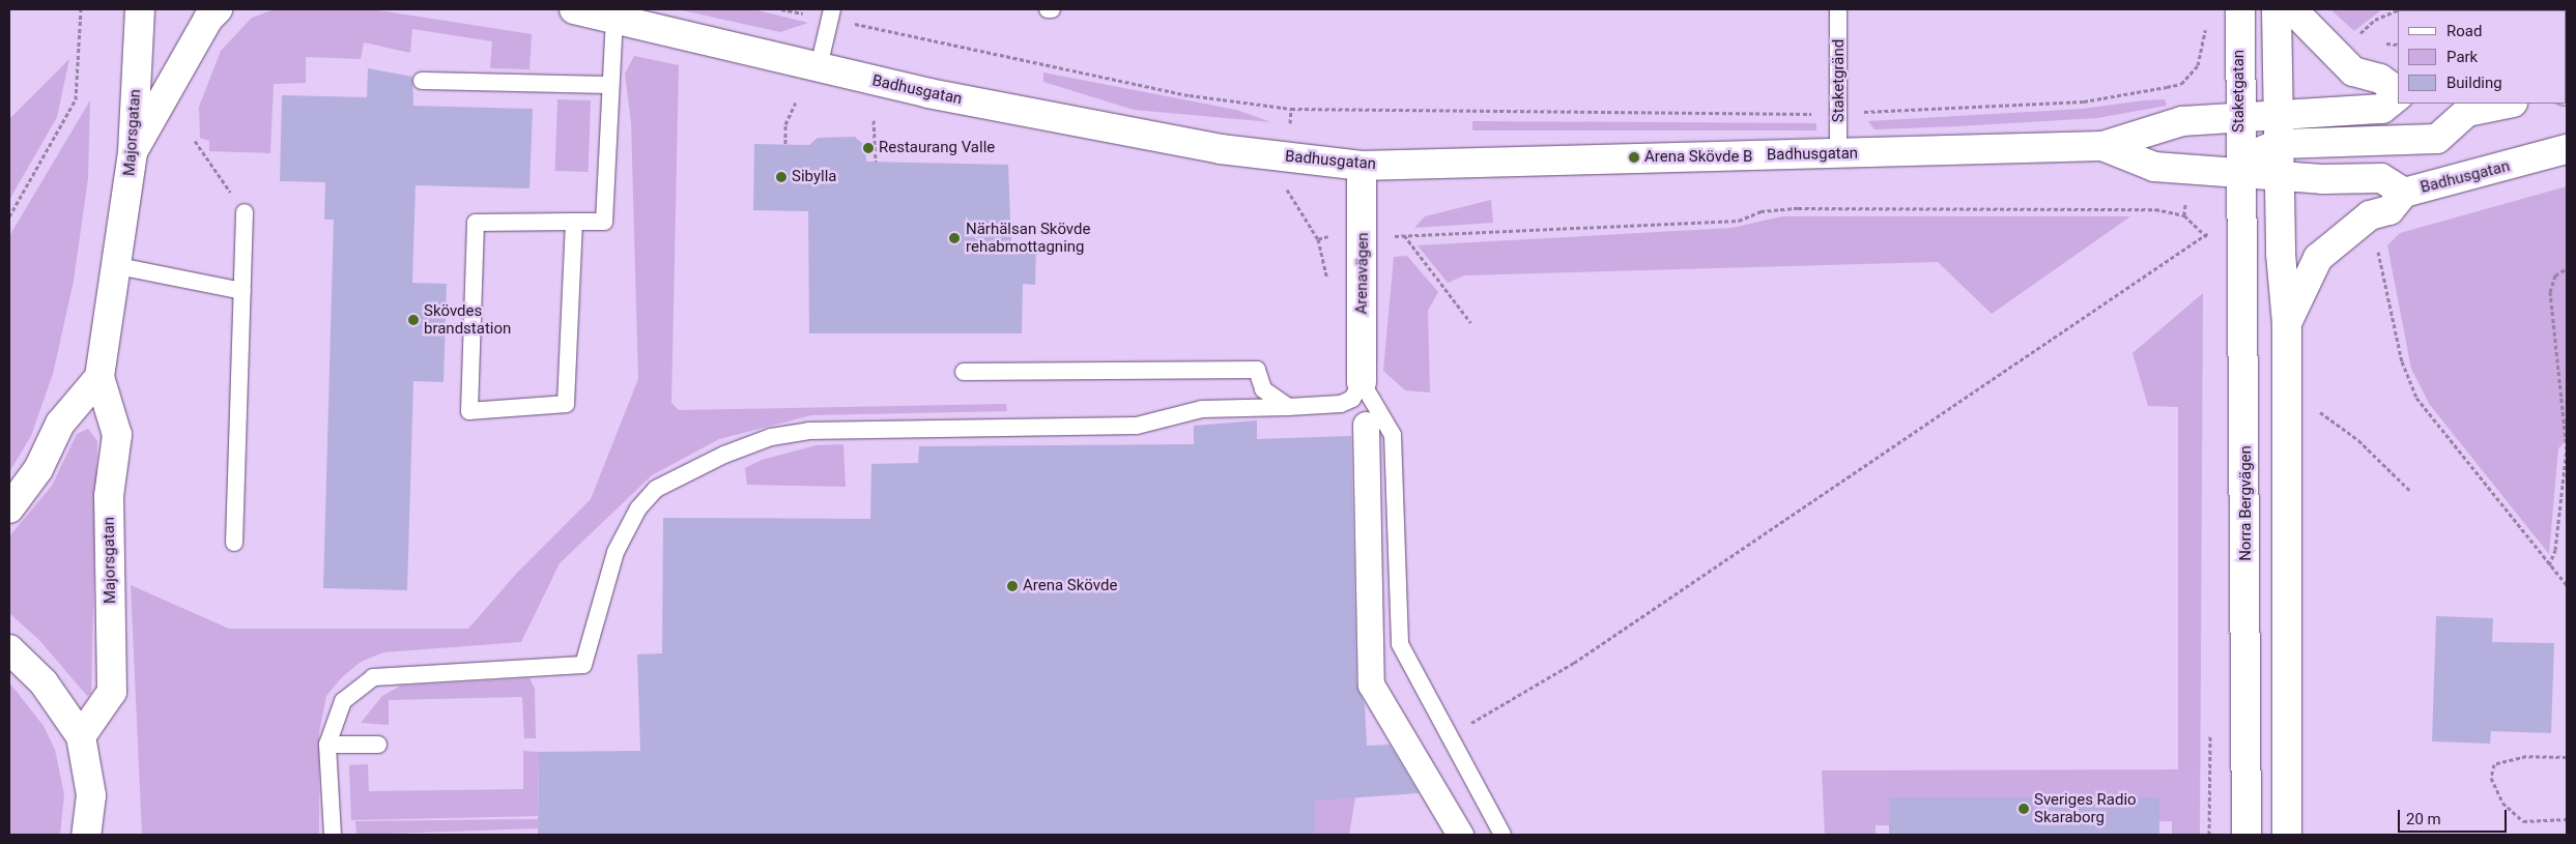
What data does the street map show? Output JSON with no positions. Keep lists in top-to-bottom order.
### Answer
{
  "streets": {
    "street": [
      "Badhusgatan",
      "Staketgatan",
      "Majorsgatan",
      "Arenavägen",
      "Norra Bergvägen"
    ],
    "lane": ["Staketgränd"]
  },
  "crossings": [
    ["Staketgränd", "Badhusgatan"],
    ["Badhusgatan", "Staketgatan"],
    ["Badhusgatan", "Arenavägen"],
    ["Badhusgatan", "Norra Bergvägen"],
    ["Staketgatan", "Norra Bergvägen"]
  ],
  "places": [
    "Restaurang Valle",
    "Arena Skövde B",
    "Sibylla",
    "Närhälsan Skövde rehabmottagning",
    "Skövdes brandstation",
    "Arena Skövde",
    "Sveriges Radio Skaraborg"
  ],
  "legend": ["Road", "Park", "Building"],
  "scale_bar": "20 m"
}
